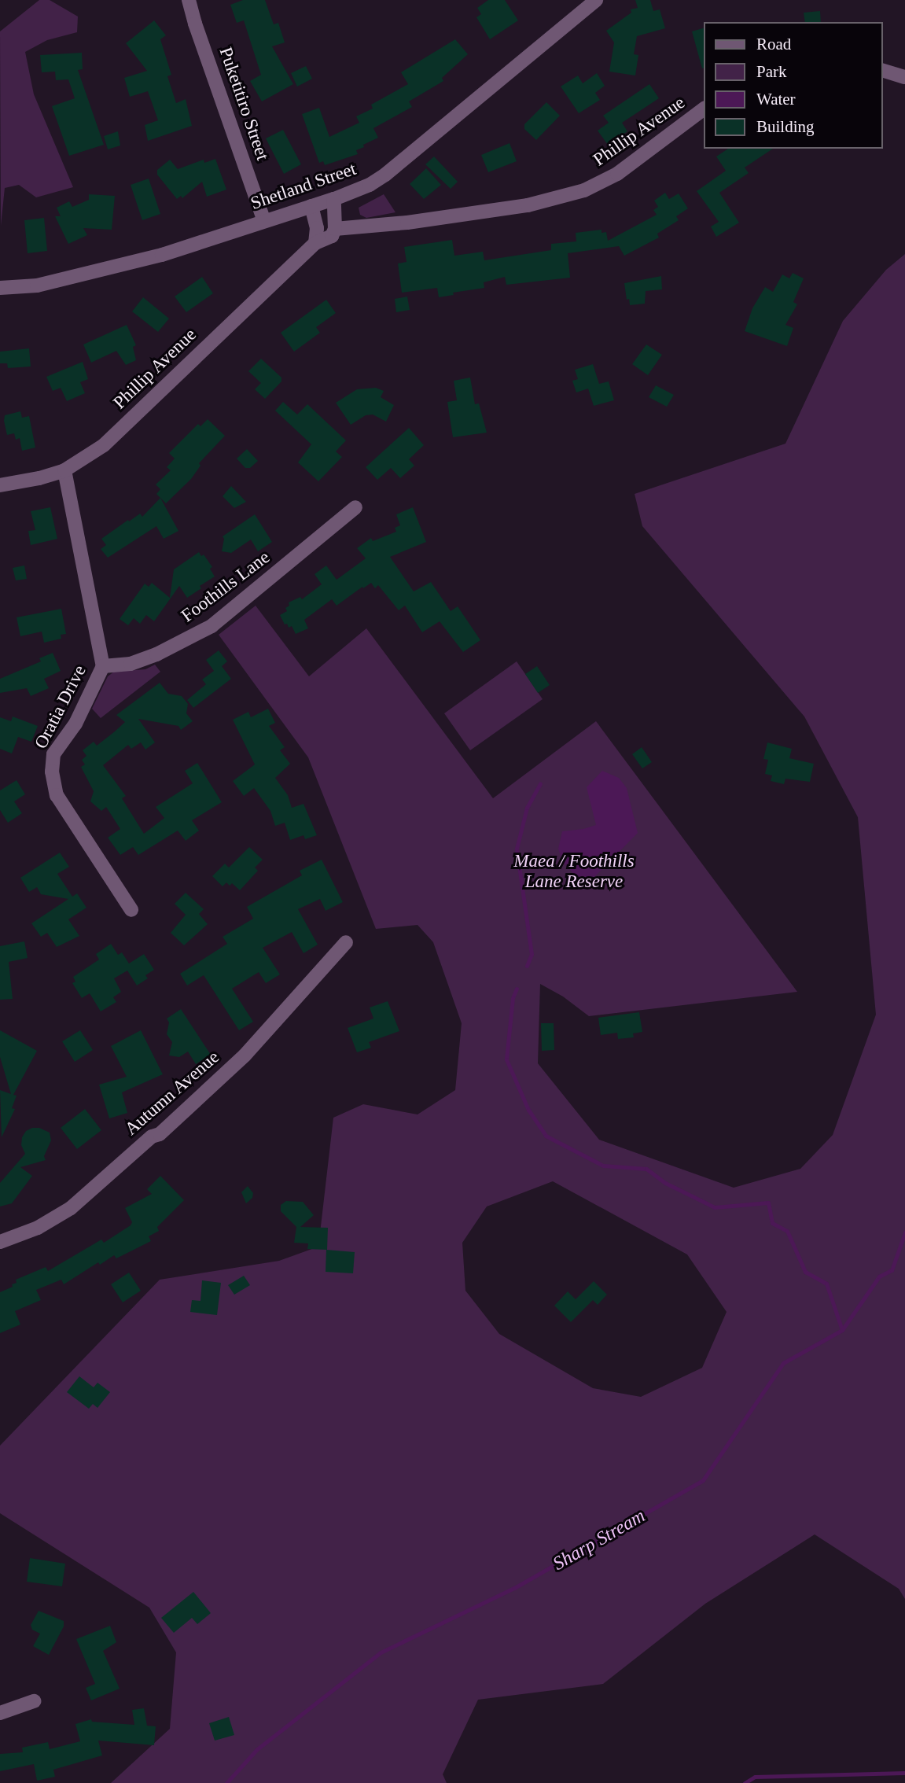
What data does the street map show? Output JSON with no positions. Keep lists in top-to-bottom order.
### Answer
{
  "streets": {
    "street": [
      "Puketitiro Street",
      "Phillip Avenue",
      "Shetland Street",
      "Foothills Lane",
      "Oratia Drive",
      "Autumn Avenue"
    ]
  },
  "crossings": [
    ["Puketitiro Street", "Shetland Street"],
    ["Phillip Avenue", "Oratia Drive"],
    ["Foothills Lane", "Oratia Drive"]
  ],
  "water": ["Sharp Stream"],
  "parks": ["Maea / Foothills Lane Reserve"],
  "legend": [
    "Road",
    "Park",
    "Water",
    "Building"
  ]
}
